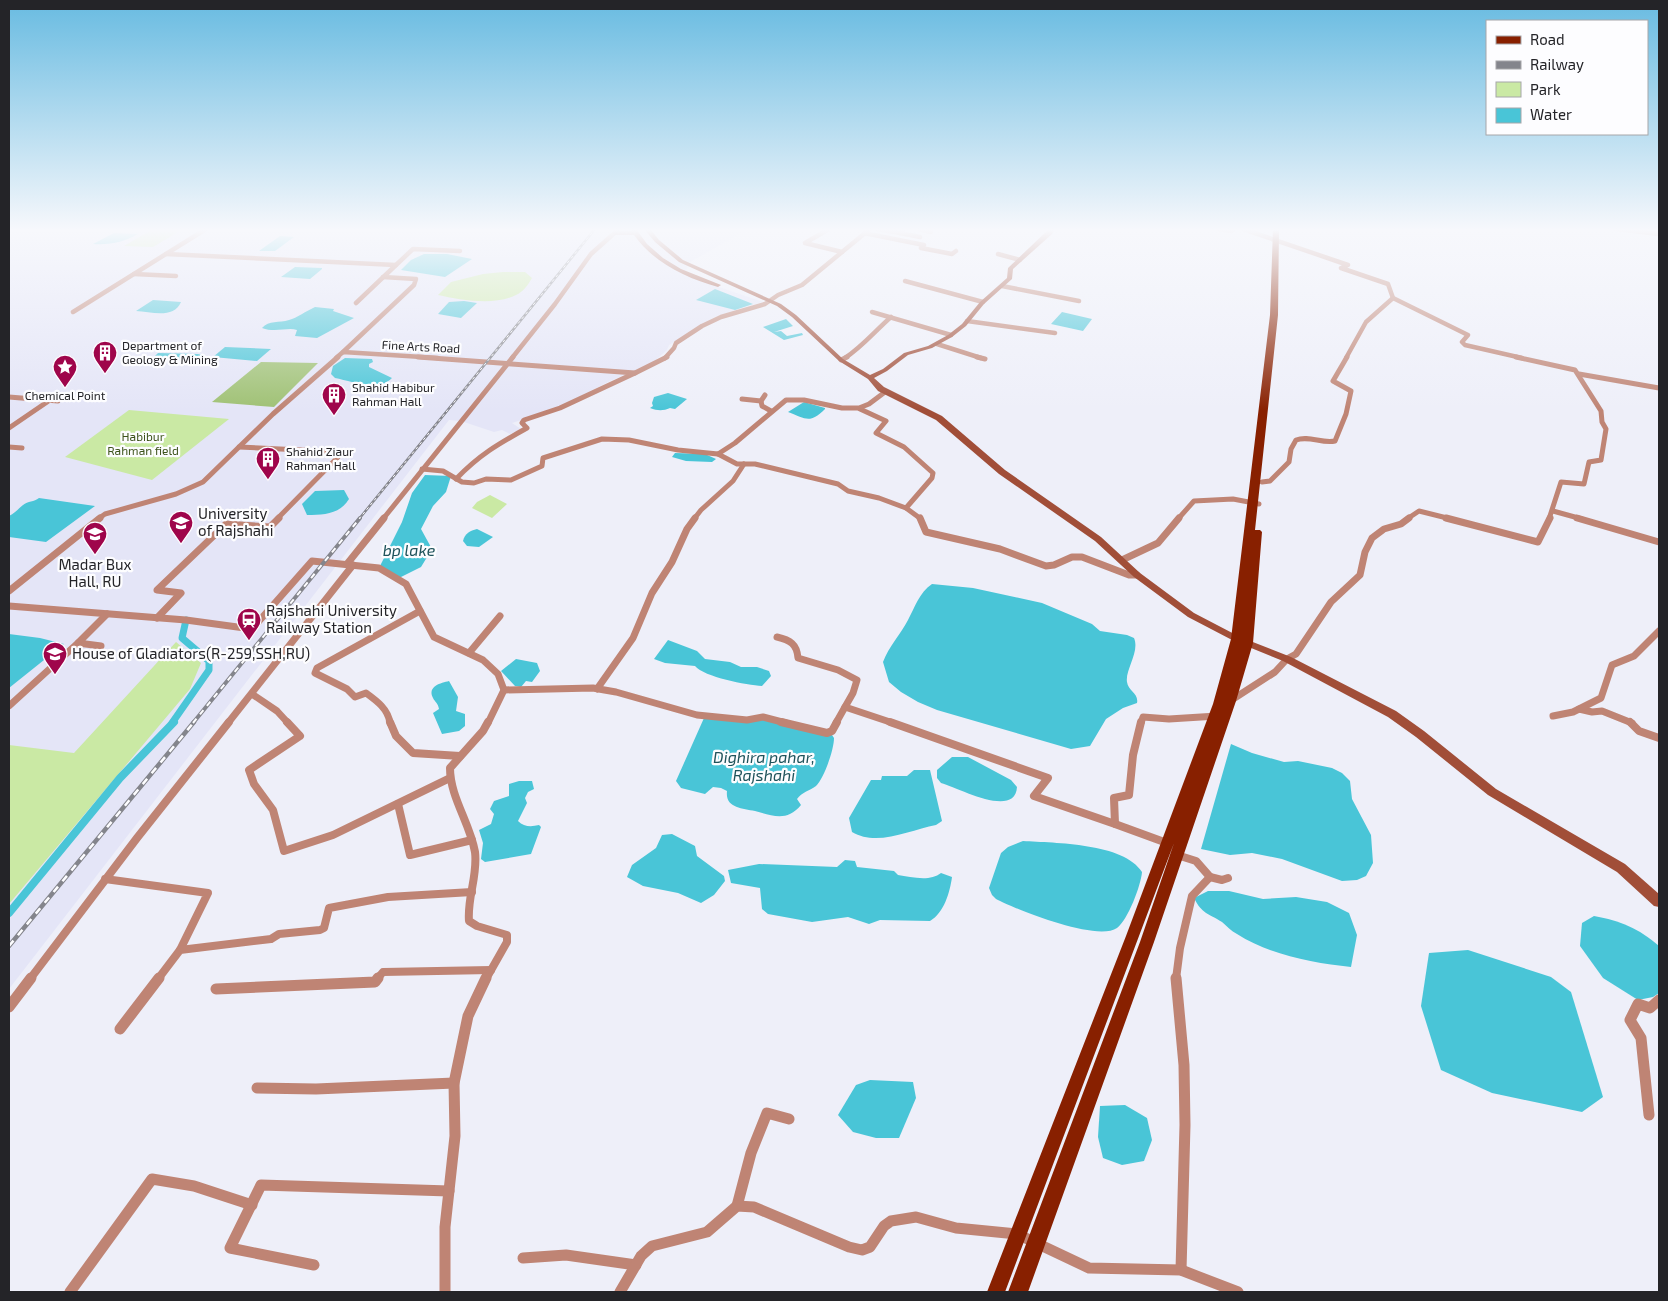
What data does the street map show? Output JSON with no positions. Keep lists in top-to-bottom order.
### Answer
{
  "streets": {
    "street": ["Fine Arts Road"]
  },
  "water": ["bp lake", "Dighira pahar, Rajshahi"],
  "parks": ["Habibur Rahman field"],
  "places": {
    "building": ["Department of Geology & Mining", "Shahid Habibur Rahman Hall", "Shahid Ziaur Rahman Hall"],
    "place": ["Chemical Point"],
    "school or university": ["University of Rajshahi", "Madar Bux Hall, RU", "House of Gladiators(R-259,SSH,RU)"],
    "station": ["Rajshahi University Railway Station"]
  },
  "legend": [
    "Road",
    "Railway",
    "Park",
    "Water"
  ]
}
